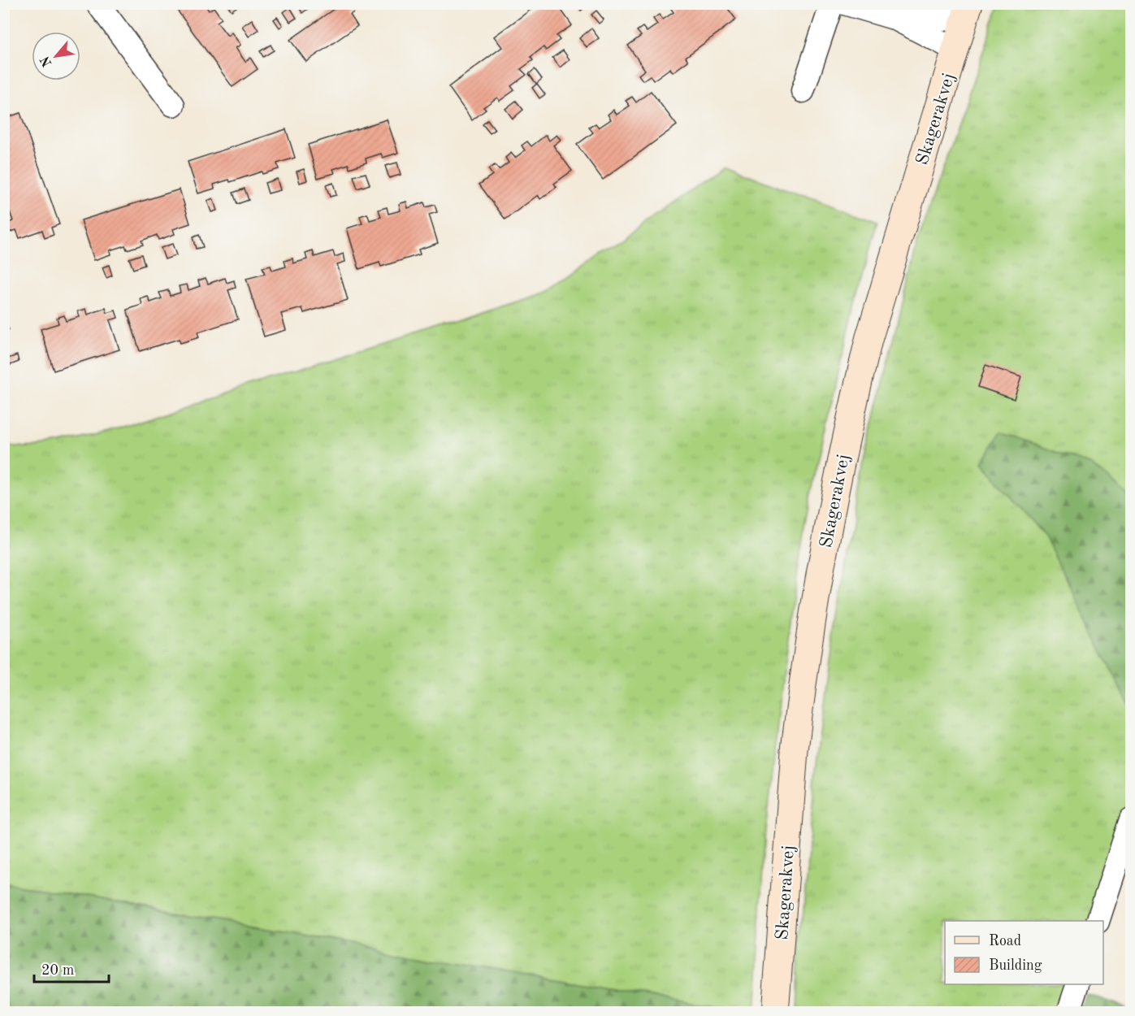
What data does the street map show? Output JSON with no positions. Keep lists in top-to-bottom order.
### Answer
{
  "streets": {
    "street": ["Skagerakvej"]
  },
  "legend": ["Road", "Building"],
  "scale_bar": "20 m",
  "north": "bottom left"
}
